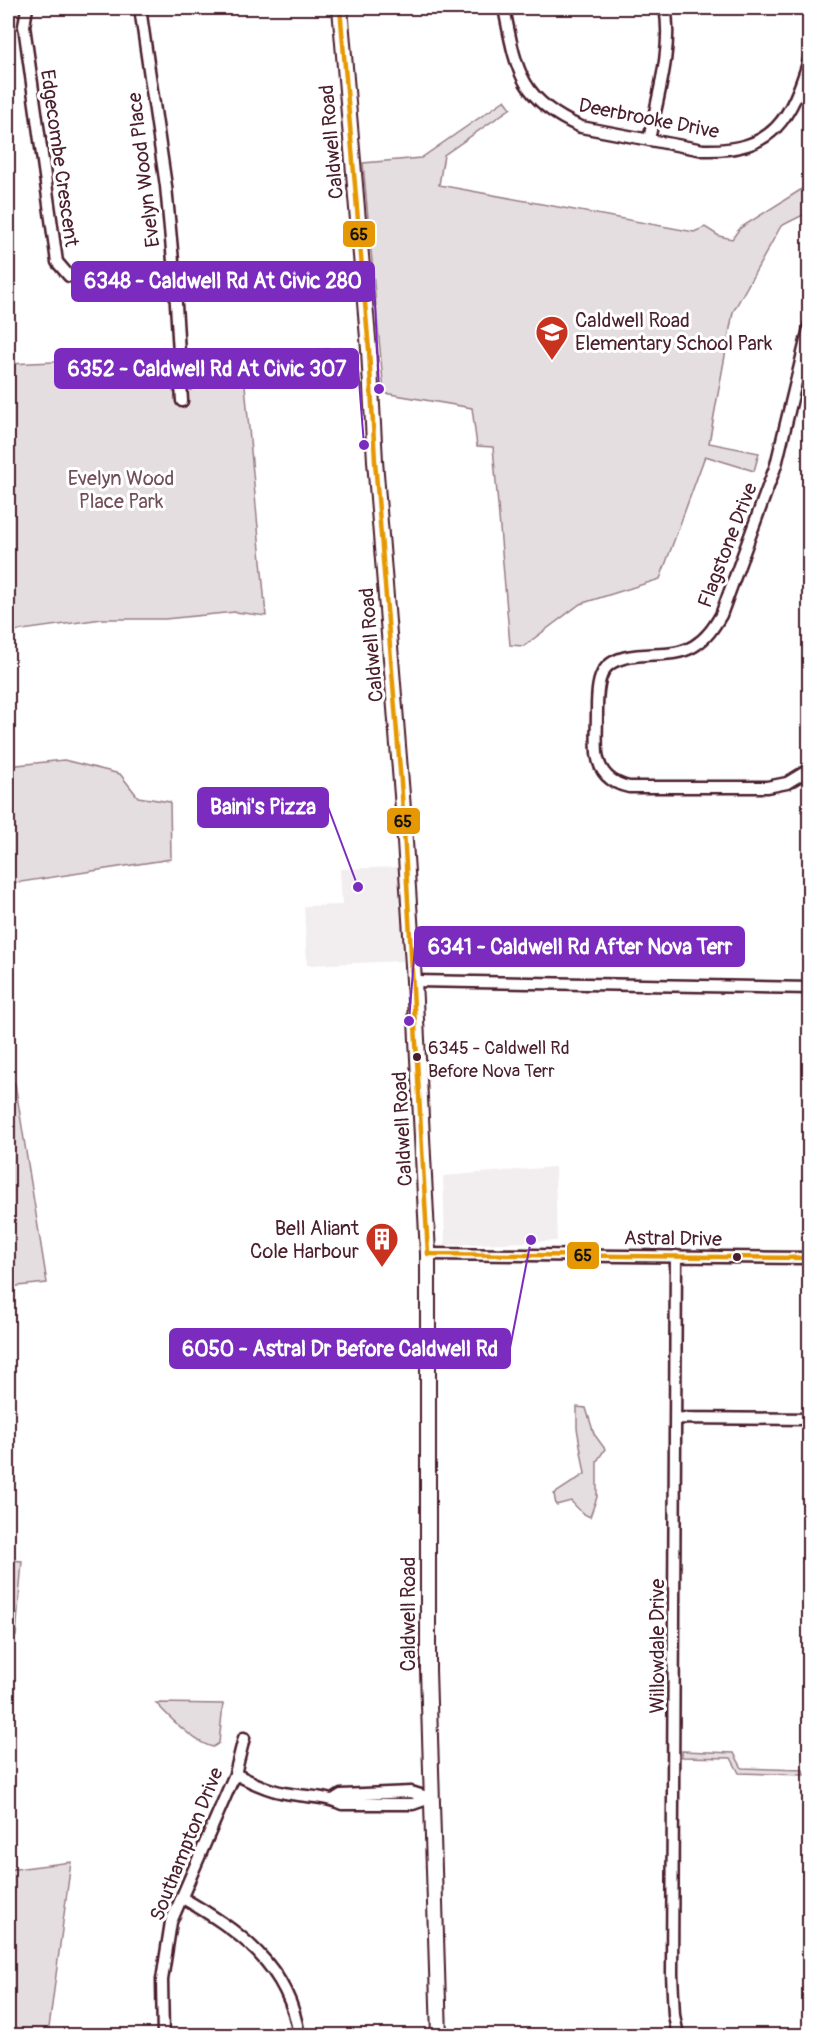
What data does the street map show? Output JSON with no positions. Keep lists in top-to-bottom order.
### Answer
{
  "streets": {
    "street": [
      "Deerbrooke Drive",
      "Caldwell Road",
      "Edgecombe Crescent",
      "Evelyn Wood Place",
      "Flagstone Drive",
      "Astral Drive",
      "Willowdale Drive",
      "Southampton Drive"
    ]
  },
  "crossings": [
    ["Caldwell Road", "Astral Drive"],
    ["Edgecombe Crescent", "Evelyn Wood Place"],
    ["Astral Drive", "Willowdale Drive"]
  ],
  "parks": ["Evelyn Wood Place Park"],
  "places": {
    "school or university": ["Caldwell Road Elementary School Park"],
    "other": [
      "6348 - Caldwell Rd At Civic 280",
      "6352 - Caldwell Rd At Civic 307",
      "Baini's Pizza",
      "6341 - Caldwell Rd After Nova Terr",
      "6345 - Caldwell Rd Before Nova Terr",
      "6050 - Astral Dr Before Caldwell Rd"
    ],
    "building": ["Bell Aliant Cole Harbour"]
  },
  "lines": ["transit line 65"]
}
